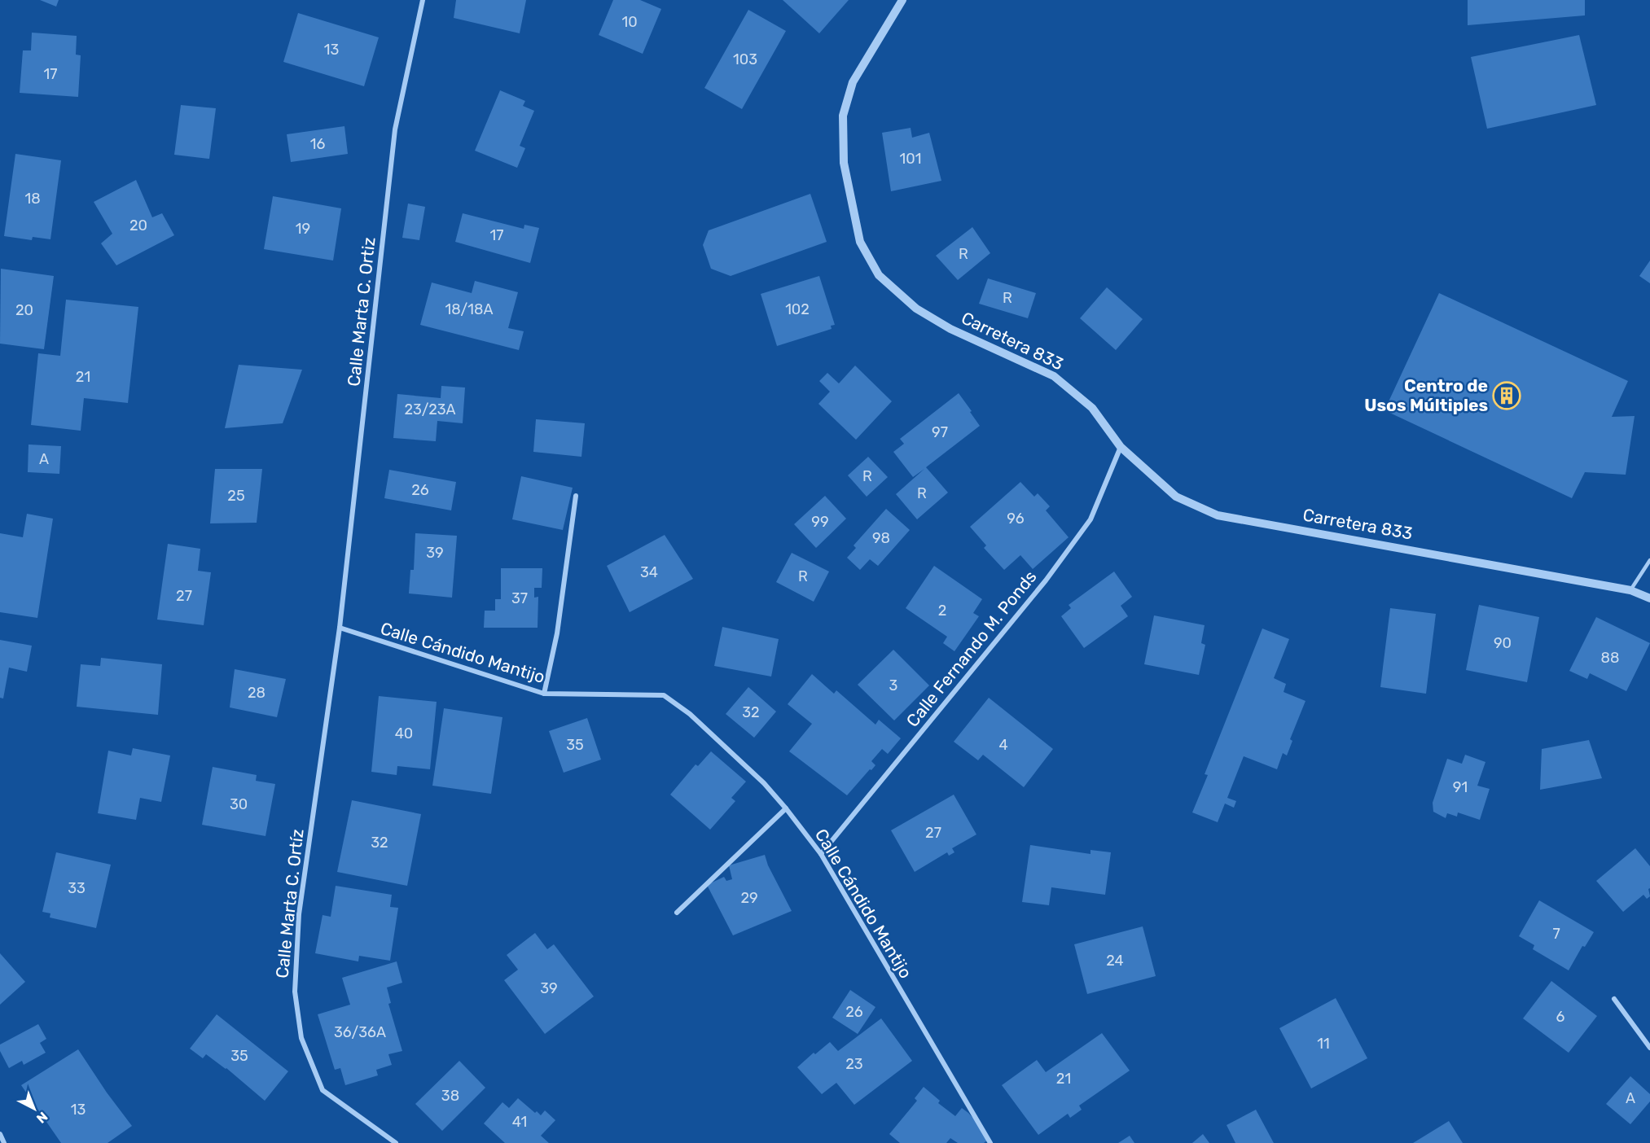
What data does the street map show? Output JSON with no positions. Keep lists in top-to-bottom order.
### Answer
{
  "streets": {
    "street": [
      "Calle Marta C. Ortiz",
      "Carretera 833",
      "Calle Fernando M. Ponds",
      "Calle Cándido Mantijo",
      "Calle Marta C. Ortíz"
    ]
  },
  "crossings": [
    ["Calle Marta C. Ortiz", "Calle Cándido Mantijo"],
    ["Calle Marta C. Ortiz", "Calle Marta C. Ortíz"],
    ["Carretera 833", "Calle Fernando M. Ponds"],
    ["Calle Fernando M. Ponds", "Calle Cándido Mantijo"],
    ["Calle Cándido Mantijo", "Calle Marta C. Ortíz"]
  ],
  "places": {
    "building": ["Centro de Usos Múltiples"]
  },
  "house_numbers": [
    "10",
    "13",
    "103",
    "17",
    "16",
    "101",
    "18",
    "20",
    "19",
    "17",
    "R",
    "R",
    "18/18A",
    "102",
    "20",
    "21",
    "23/23A",
    "97",
    "A",
    "R",
    "26",
    "R",
    "25",
    "96",
    "99",
    "98",
    "39",
    "34",
    "R",
    "27",
    "37",
    "2",
    "90",
    "88",
    "3",
    "28",
    "32",
    "40",
    "35",
    "4",
    "91",
    "30",
    "27",
    "32",
    "33",
    "29",
    "7",
    "24",
    "39",
    "26",
    "6",
    "36/36A",
    "11",
    "35",
    "23",
    "21",
    "38",
    "A",
    "13",
    "41"
  ],
  "north": "bottom right"
}
